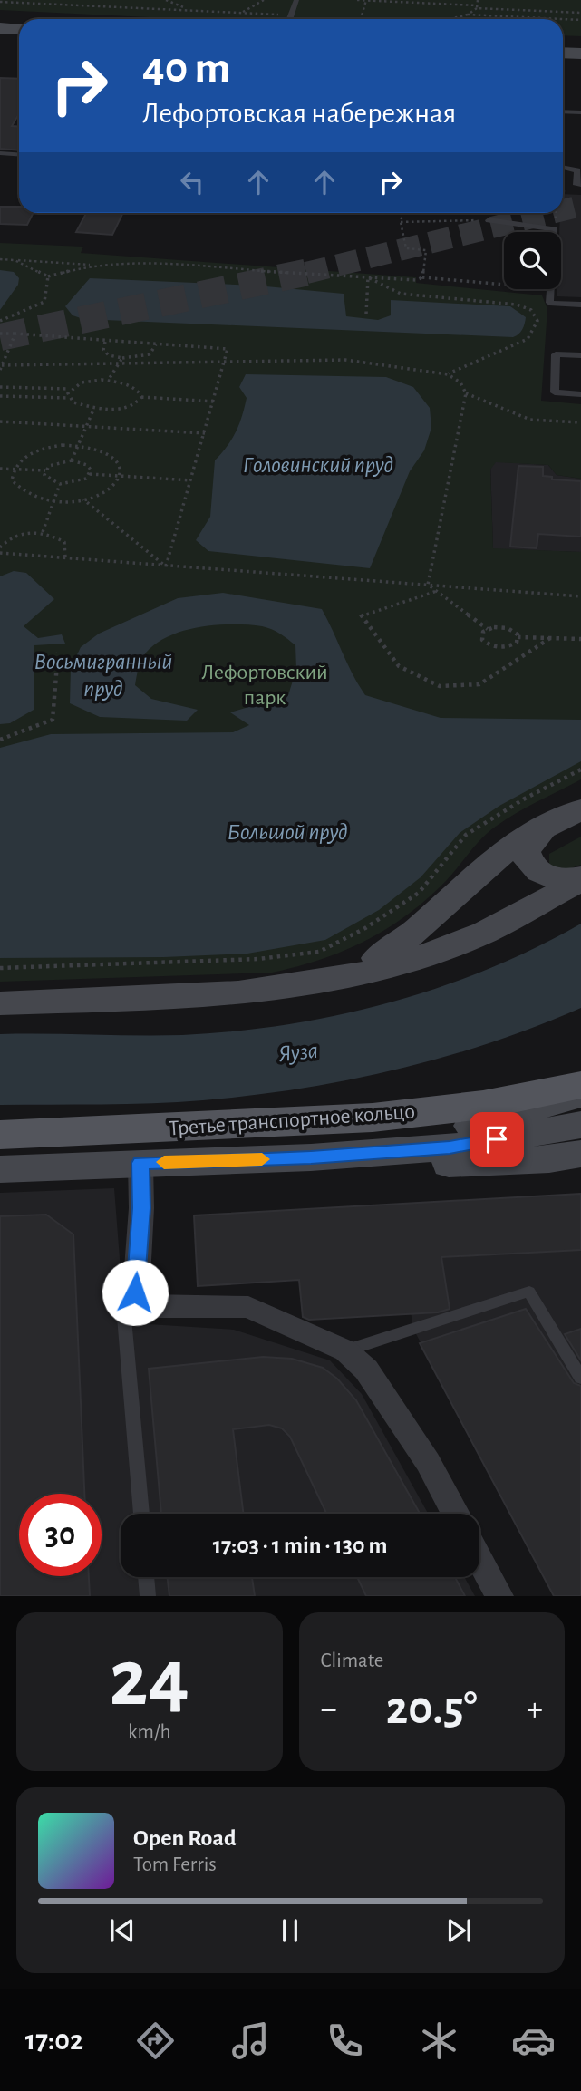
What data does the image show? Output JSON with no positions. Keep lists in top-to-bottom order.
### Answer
{
  "streets": {
    "main road": ["Третье транспортное кольцо"]
  },
  "water": [
    "Головинский пруд",
    "Восьмигранный пруд",
    "Большой пруд",
    "Яуза"
  ],
  "parks": ["Лефортовский парк"],
  "page": {
    "turn": ["40 m", "Лефортовская набережная"],
    "limit": "30",
    "trip": "17:03 · 1 min · 130 m",
    "tile": [
      ["24", "km/h"],
      "Climate"
    ],
    "heat": ["−", "20.5°", "+"],
    "song": ["Open Road", "Tom Ferris"],
    "tabs": "17:02"
  }
}
